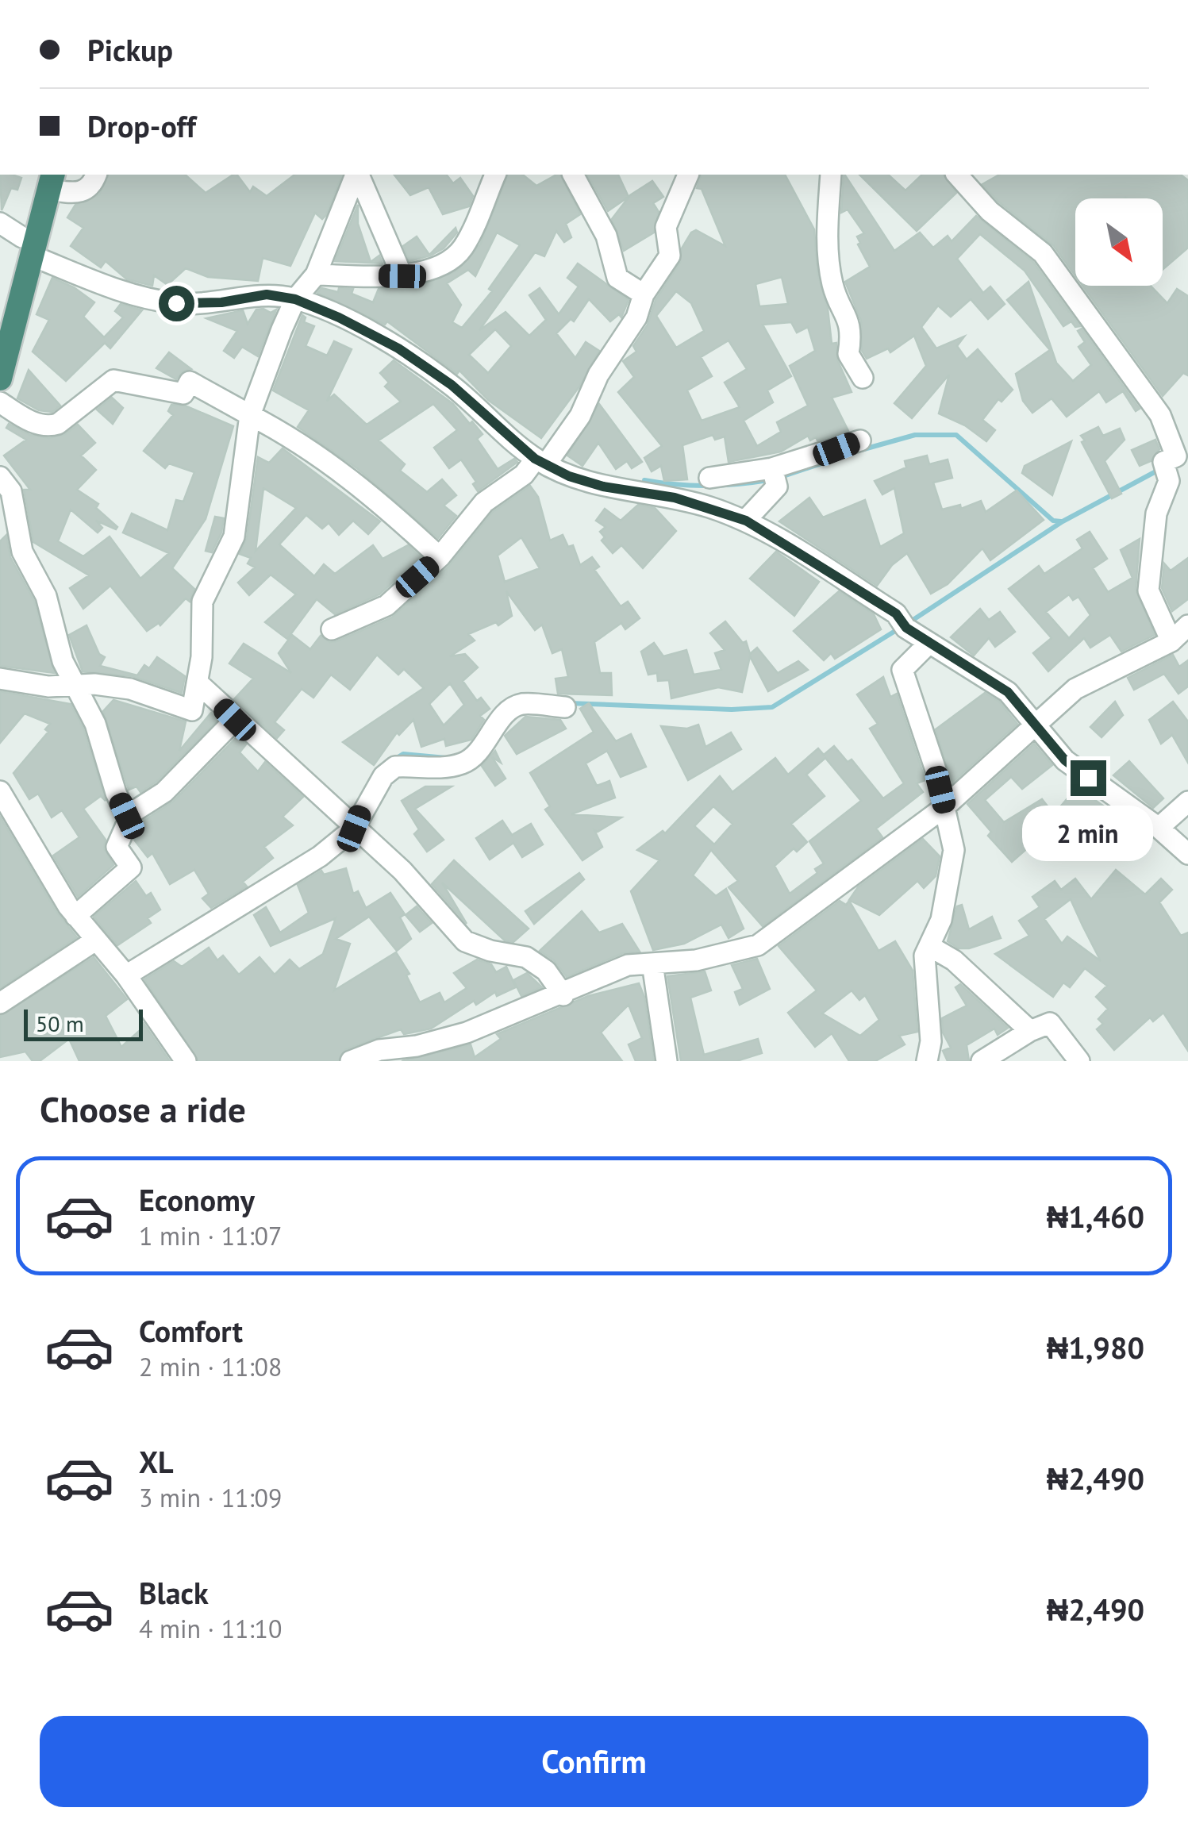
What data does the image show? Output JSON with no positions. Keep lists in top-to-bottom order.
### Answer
{
  "scale_bar": "50 m",
  "north": "bottom right",
  "page": {
    "banner": ["Pickup", "Drop-off"],
    "bubble": "2 min",
    "scale": "50 m",
    "heading": "Choose a ride",
    "list": [
      {
        "name": "Economy",
        "note": "1 min · 11:07",
        "value": "₦1,460"
      },
      {
        "name": "Comfort",
        "note": "2 min · 11:08",
        "value": "₦1,980"
      },
      {
        "name": "XL",
        "note": "3 min · 11:09",
        "value": "₦2,490"
      },
      {
        "name": "Black",
        "note": "4 min · 11:10",
        "value": "₦2,490"
      }
    ],
    "buttons": "Confirm"
  }
}
